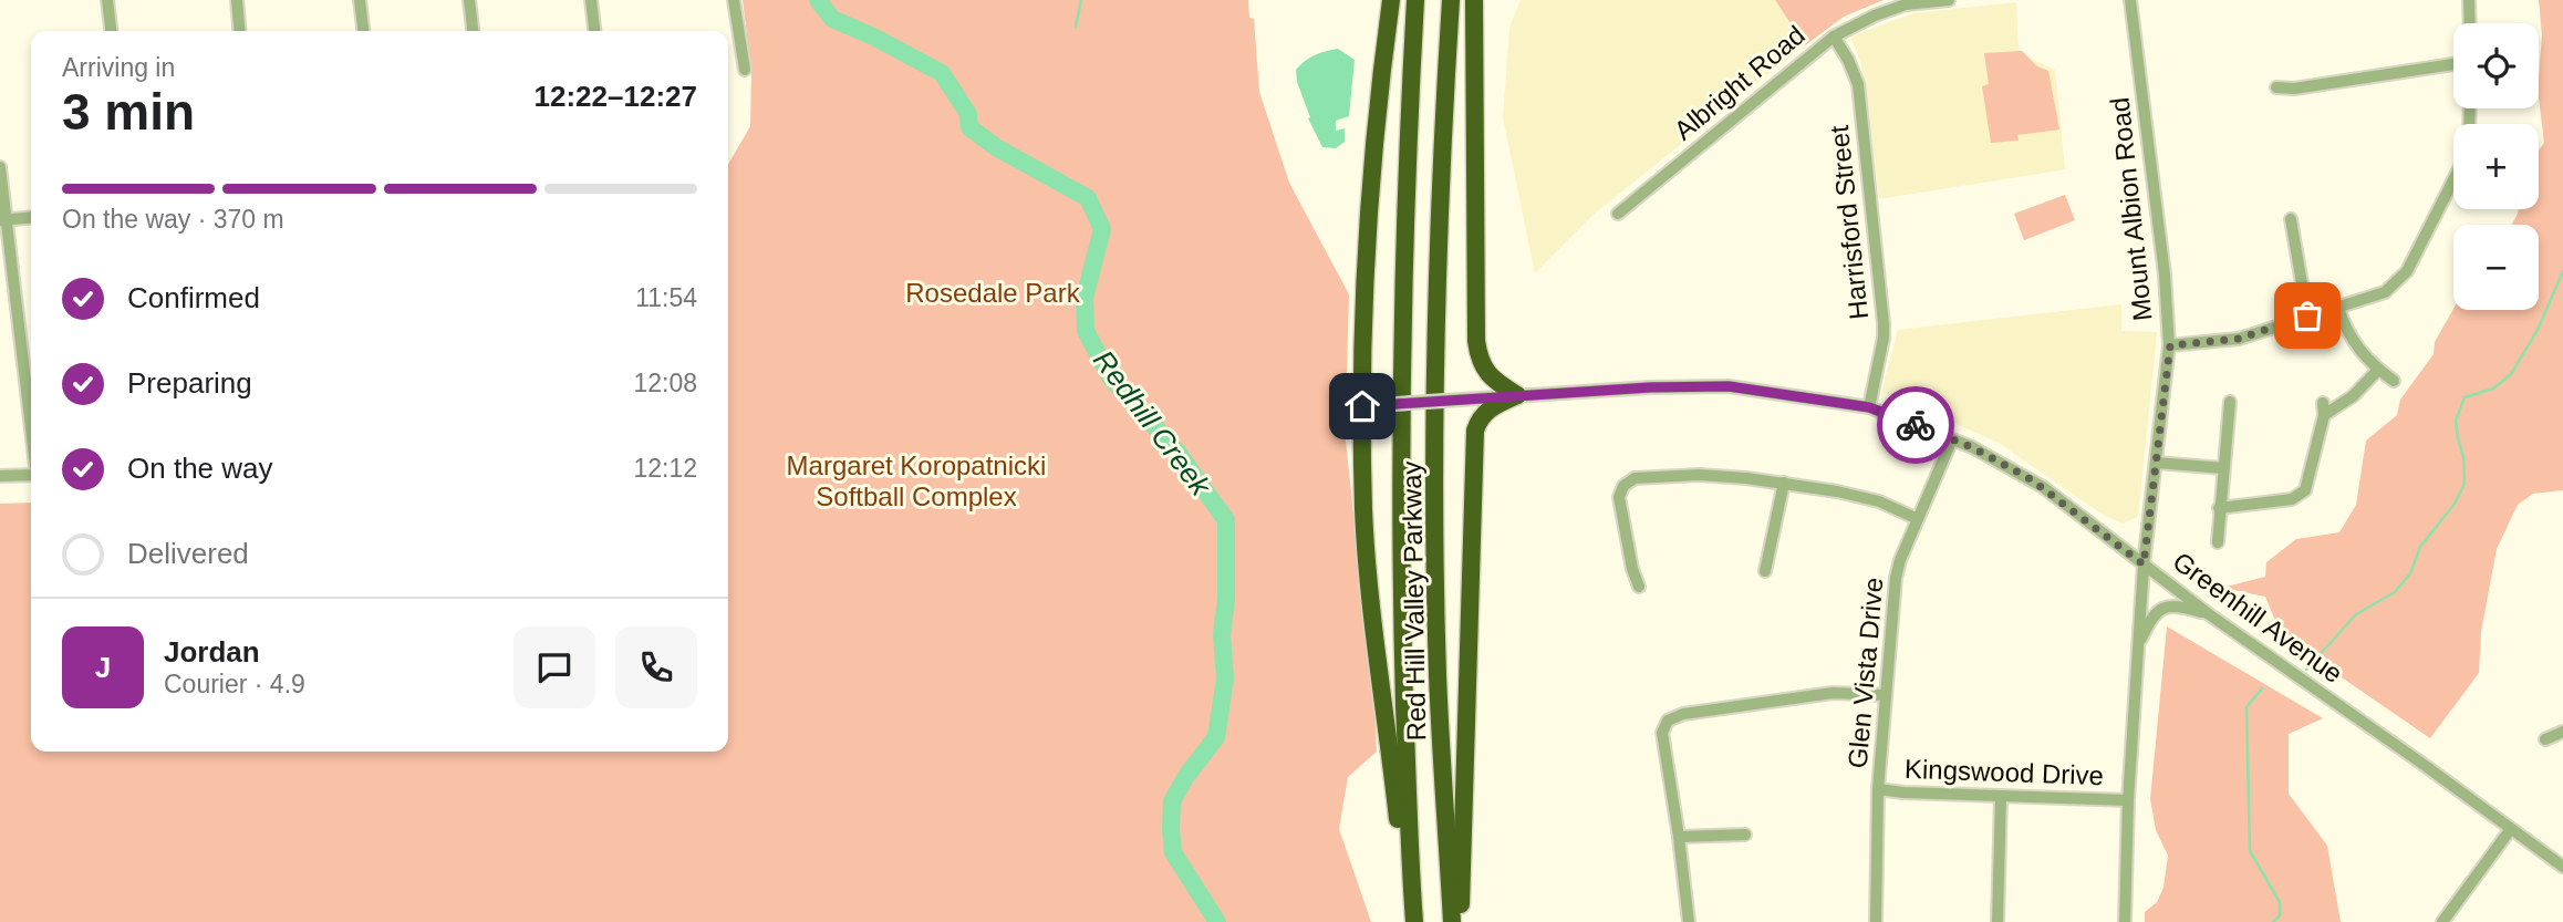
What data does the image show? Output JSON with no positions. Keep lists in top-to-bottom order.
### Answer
{
  "streets": {
    "highway": ["Red Hill Valley Parkway"],
    "street": [
      "Albright Road",
      "Mount Albion Road",
      "Harrisford Street",
      "Greenhill Avenue",
      "Glen Vista Drive",
      "Kingswood Drive"
    ]
  },
  "crossings": [
    ["Albright Road", "Harrisford Street"],
    ["Mount Albion Road", "Greenhill Avenue"],
    ["Mount Albion Road", "Kingswood Drive"],
    ["Harrisford Street", "Greenhill Avenue"],
    ["Greenhill Avenue", "Glen Vista Drive"],
    ["Glen Vista Drive", "Kingswood Drive"]
  ],
  "water": ["Redhill Creek"],
  "parks": ["Rosedale Park", "Margaret Koropatnicki Softball Complex"],
  "page": {
    "map_buttons": ["+", "−"],
    "heading": ["3 min", "Arriving in", "12:22–12:27"],
    "panel": ["Jordan", "Courier · 4.9"],
    "bar": "On the way · 370 m",
    "list": [
      ["Confirmed", "11:54"],
      ["Preparing", "12:08"],
      ["On the way", "12:12"],
      "Delivered"
    ],
    "round": "J"
  }
}
